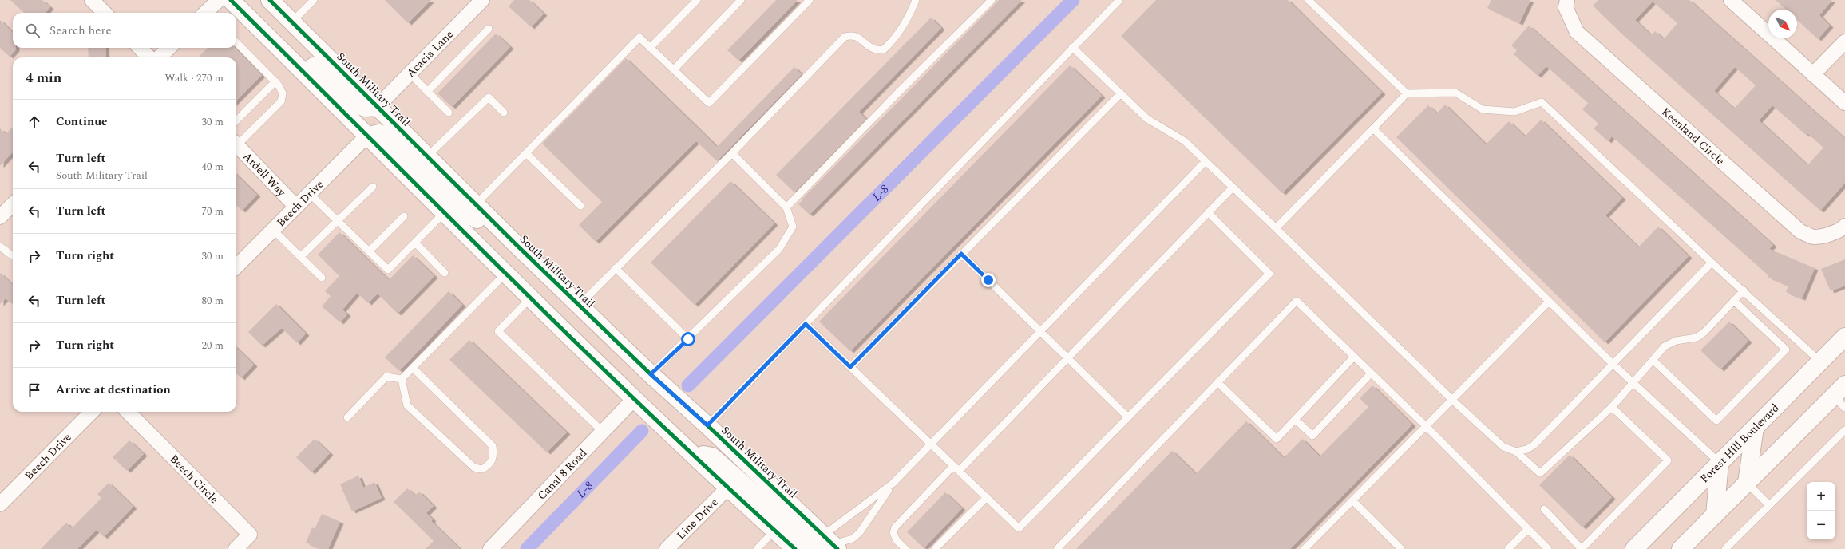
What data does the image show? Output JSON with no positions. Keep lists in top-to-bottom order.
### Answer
{
  "streets": {
    "main road": ["South Military Trail", "Forest Hill Boulevard"],
    "street": [
      "Acacia Lane",
      "Keenland Circle",
      "Ardell Way",
      "Beech Drive",
      "Canal 8 Road",
      "Beech Circle",
      "Line Drive"
    ]
  },
  "crossings": [
    ["Acacia Lane", "South Military Trail"],
    ["Ardell Way", "Beech Drive"]
  ],
  "water": ["L-8"],
  "north": "bottom right",
  "page": {
    "search": "Search here",
    "heading": ["4 min", "Walk · 270 m"],
    "list": [
      ["Continue", "30 m"],
      ["Turn left", "South Military Trail", "40 m"],
      ["Turn left", "70 m"],
      ["Turn right", "30 m"],
      ["Turn left", "80 m"],
      ["Turn right", "20 m"],
      "Arrive at destination"
    ],
    "map_buttons": ["+", "−"]
  }
}
